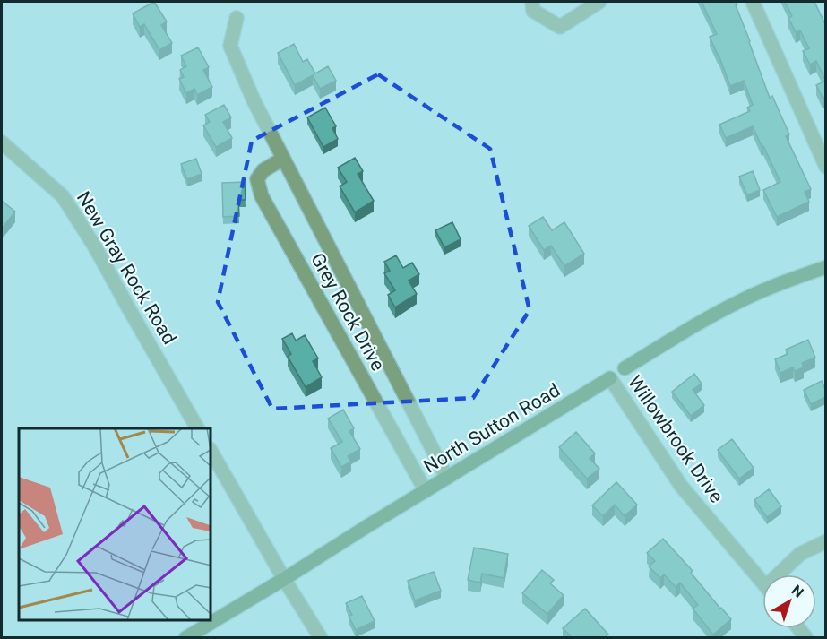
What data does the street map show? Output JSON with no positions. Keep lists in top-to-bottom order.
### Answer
{
  "streets": {
    "main road": ["North Sutton Road"],
    "street": ["New Gray Rock Road", "Grey Rock Drive", "Willowbrook Drive"]
  },
  "crossings": [
    ["Grey Rock Drive", "North Sutton Road"],
    ["North Sutton Road", "Willowbrook Drive"]
  ],
  "north": "top right"
}
